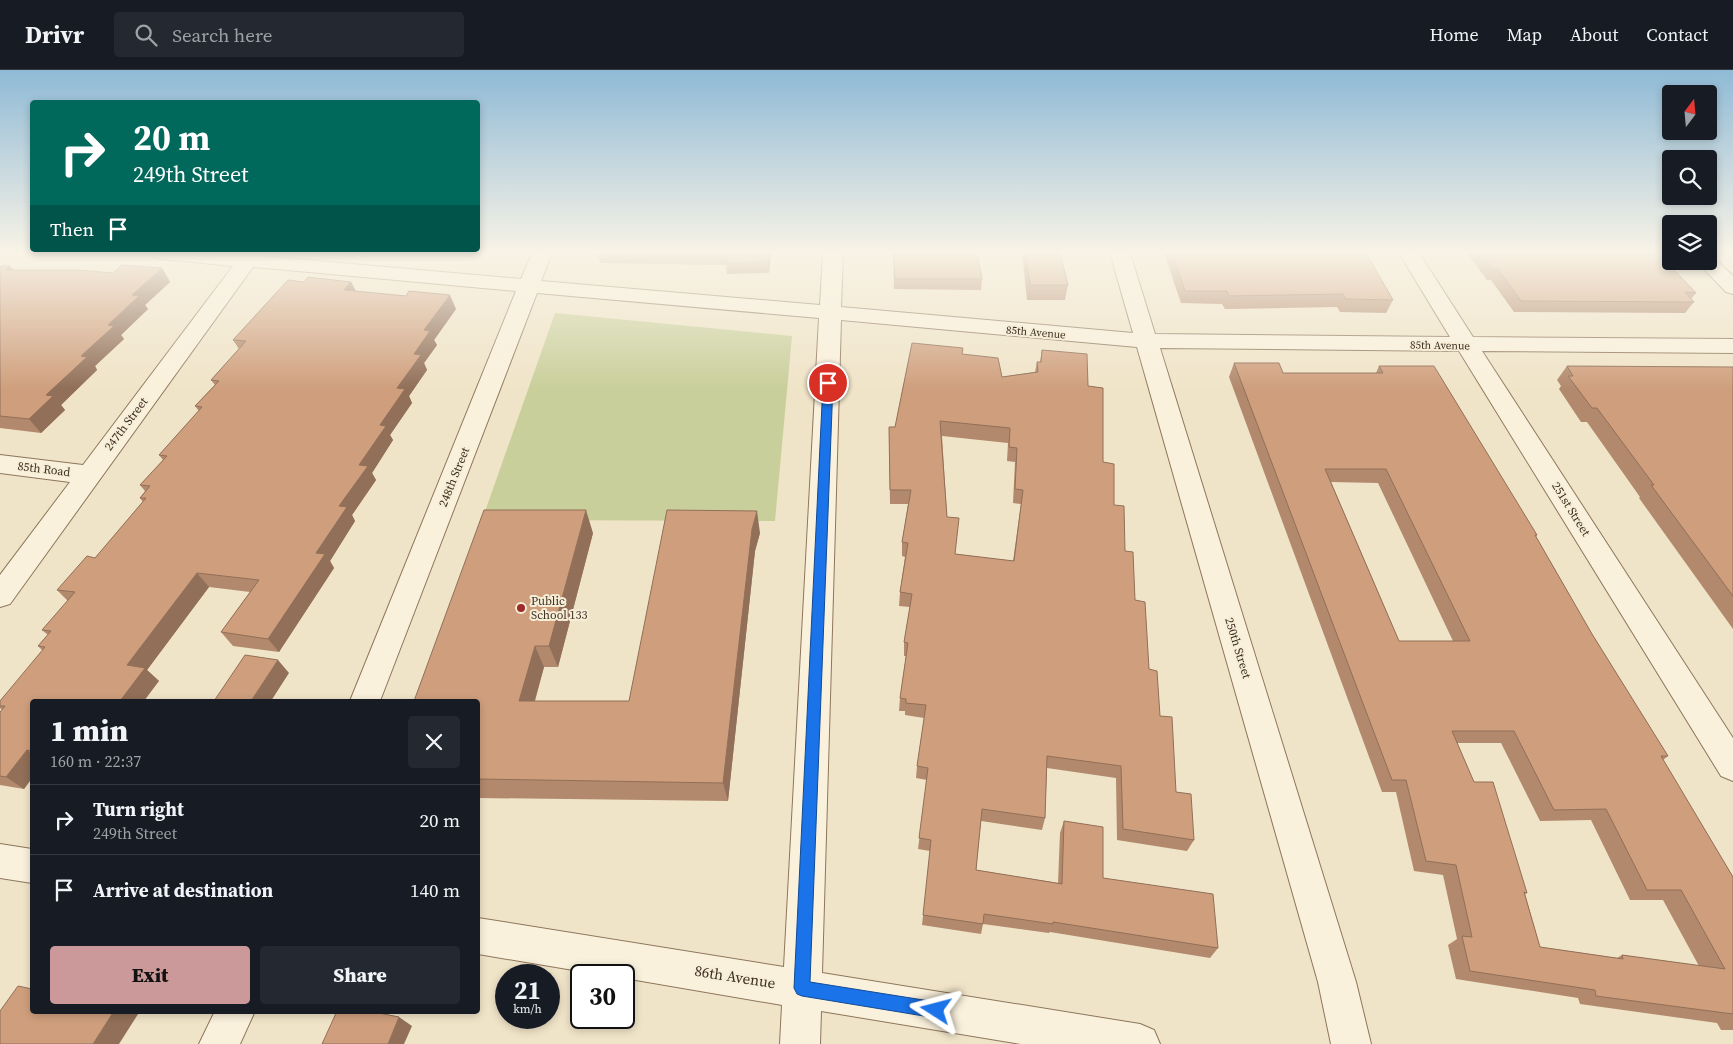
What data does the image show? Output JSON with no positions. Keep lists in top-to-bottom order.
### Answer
{
  "streets": {
    "street": [
      "85th Avenue",
      "247th Street",
      "85th Road",
      "248th Street",
      "251st Street",
      "250th Street",
      "86th Avenue"
    ]
  },
  "crossings": [
    ["85th Avenue", "251st Street"],
    ["85th Avenue", "250th Street"],
    ["247th Street", "85th Road"]
  ],
  "places": ["Public School 133"],
  "north": "top",
  "page": {
    "header": "Drivr",
    "search": "Search here",
    "nav": [
      "Home",
      "Map",
      "About",
      "Contact"
    ],
    "turn": ["20 m", "249th Street"],
    "then": "Then",
    "heading": ["1 min", "160 m · 22:37"],
    "list": [
      {
        "name": "Turn right",
        "note": "249th Street",
        "value": "20 m"
      },
      {
        "name": "Arrive at destination",
        "value": "140 m"
      }
    ],
    "buttons": ["Exit", "Share"],
    "speed": "21 km/h",
    "limit": "30"
  }
}
